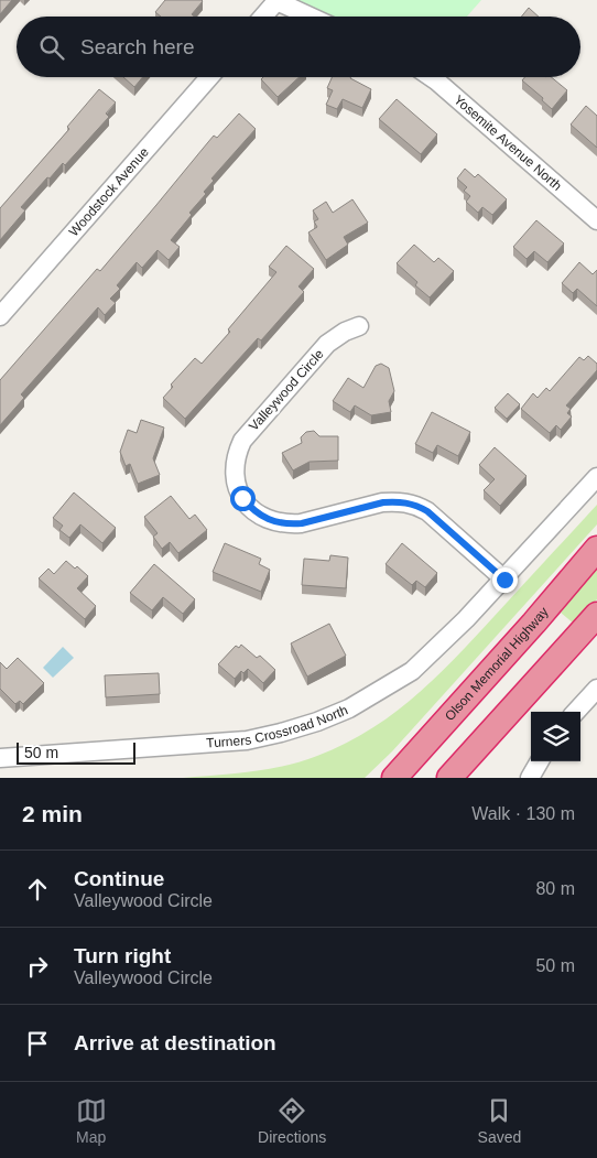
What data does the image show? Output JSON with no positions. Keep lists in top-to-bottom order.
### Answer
{
  "streets": {
    "highway": ["Olson Memorial Highway"],
    "street": [
      "Yosemite Avenue North",
      "Woodstock Avenue",
      "Valleywood Circle",
      "Turners Crossroad North"
    ]
  },
  "crossings": [
    ["Valleywood Circle", "Turners Crossroad North"]
  ],
  "scale_bar": "50 m",
  "page": {
    "search": "Search here",
    "scale": "50 m",
    "heading": ["2 min", "Walk · 130 m"],
    "list": [
      ["Continue", "Valleywood Circle", "80 m"],
      ["Turn right", "Valleywood Circle", "50 m"],
      "Arrive at destination"
    ],
    "nav": ["Map", "Directions", "Saved"]
  }
}
